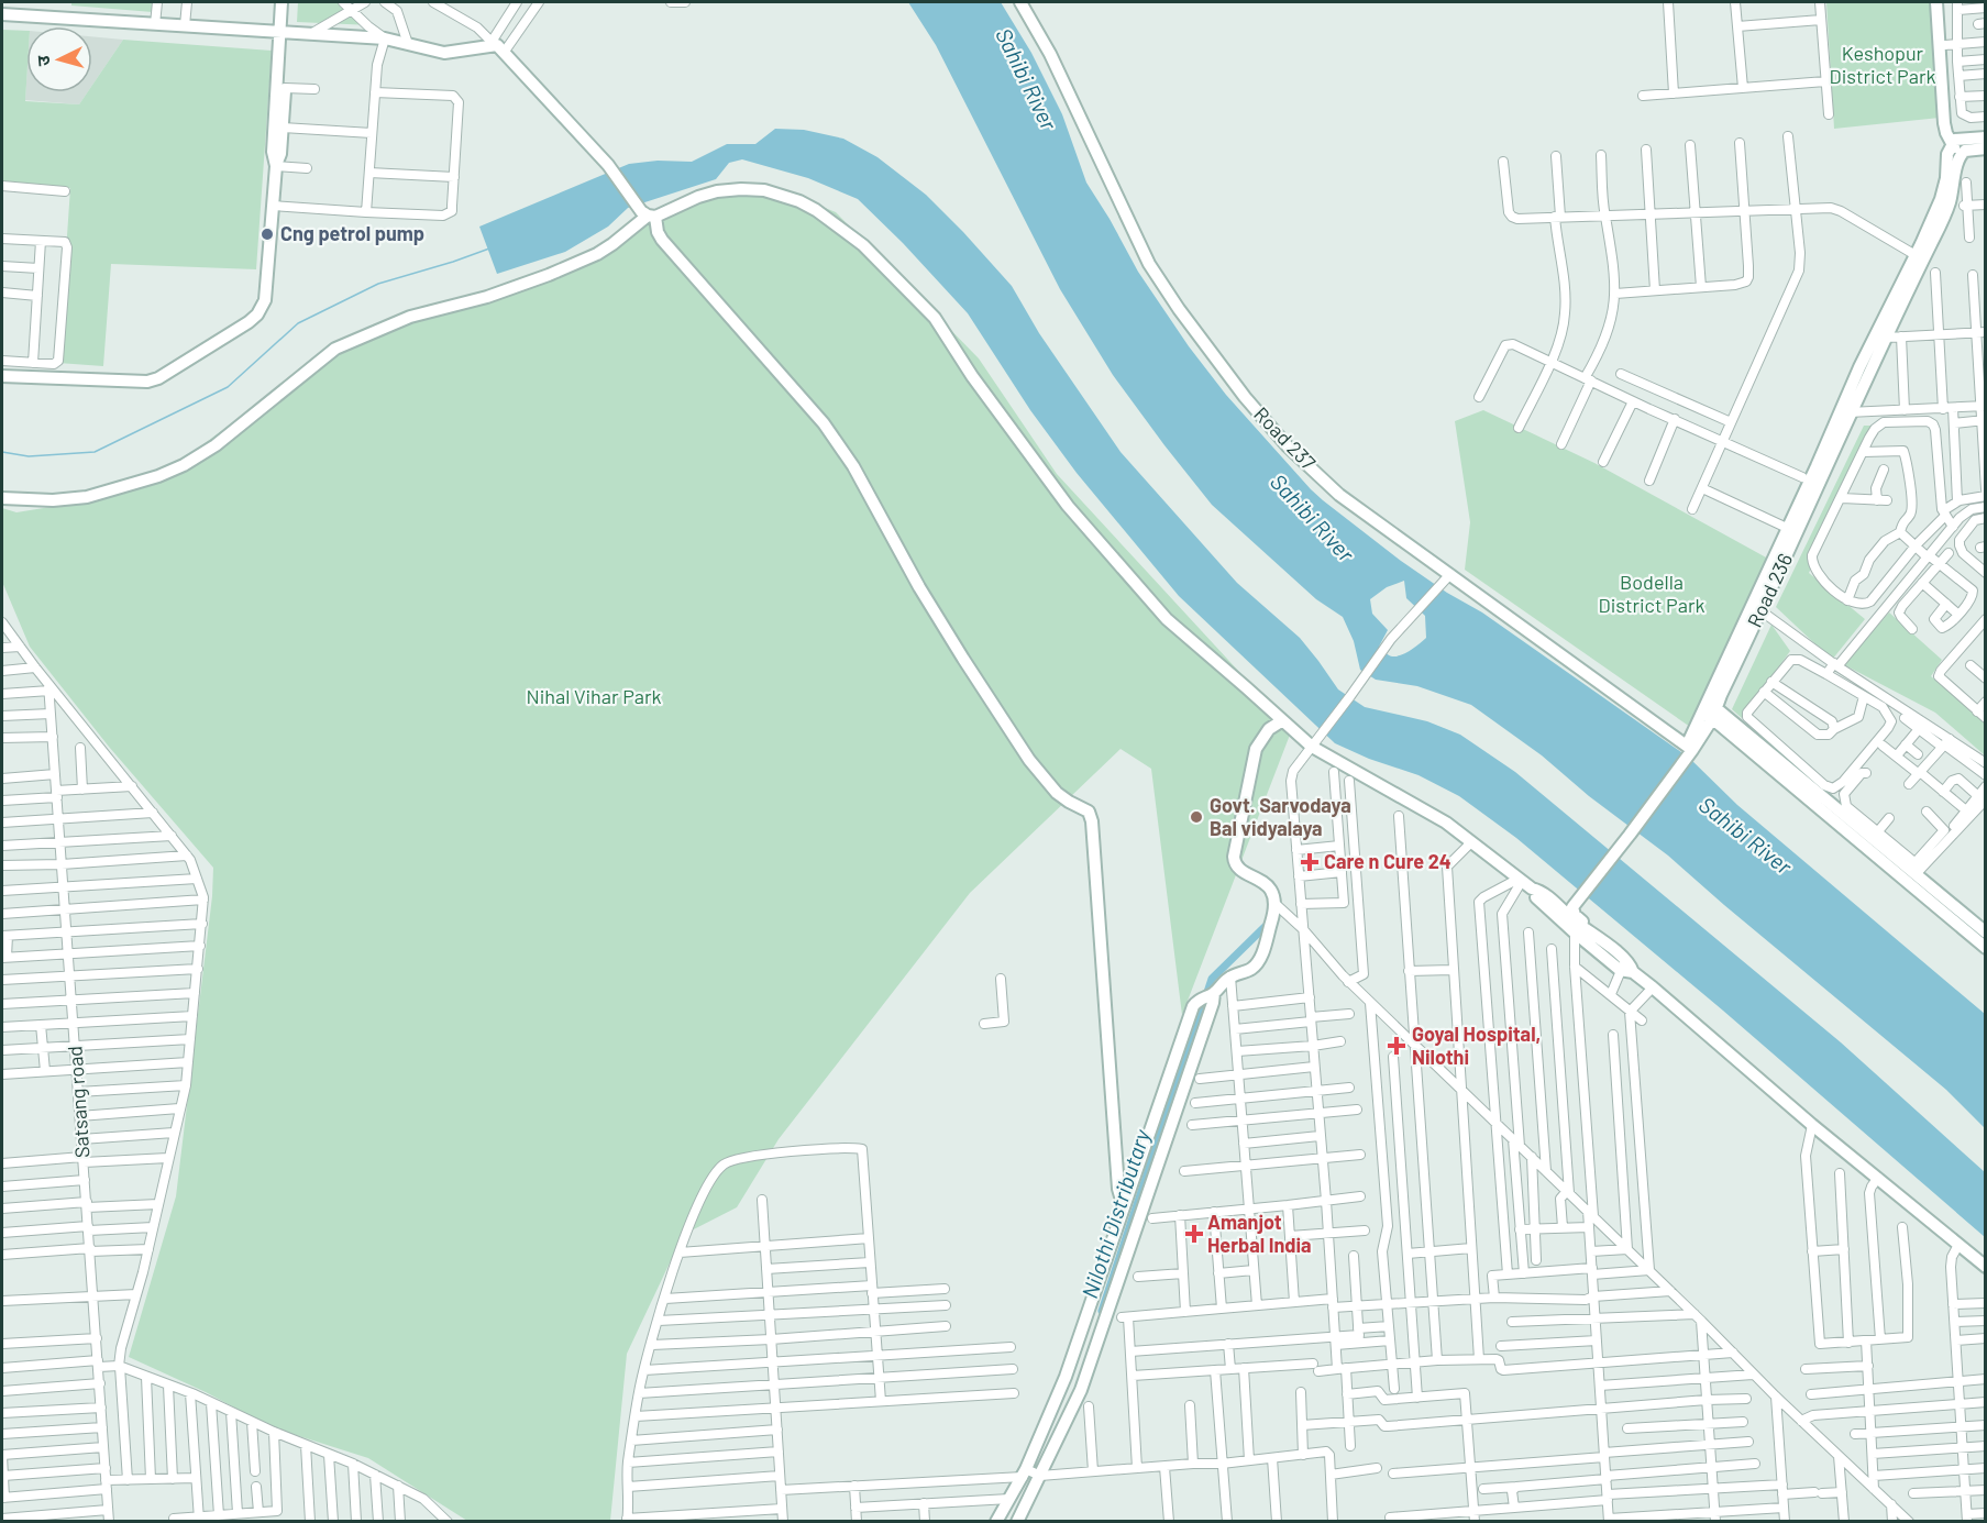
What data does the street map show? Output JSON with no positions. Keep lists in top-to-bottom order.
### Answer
{
  "streets": {
    "street": ["Road 237", "Road 236", "Satsang road"]
  },
  "crossings": [
    ["Road 237", "Road 236"]
  ],
  "water": ["Sahibi River", "Nilothi Distributary"],
  "parks": ["Keshopur District Park", "Bodella District Park", "Nihal Vihar Park"],
  "places": {
    "other": ["Cng petrol pump", "Govt. Sarvodaya Bal vidyalaya"],
    "health": ["Care n Cure 24", "Goyal Hospital, Nilothi", "Amanjot Herbal India"]
  },
  "north": "left"
}
